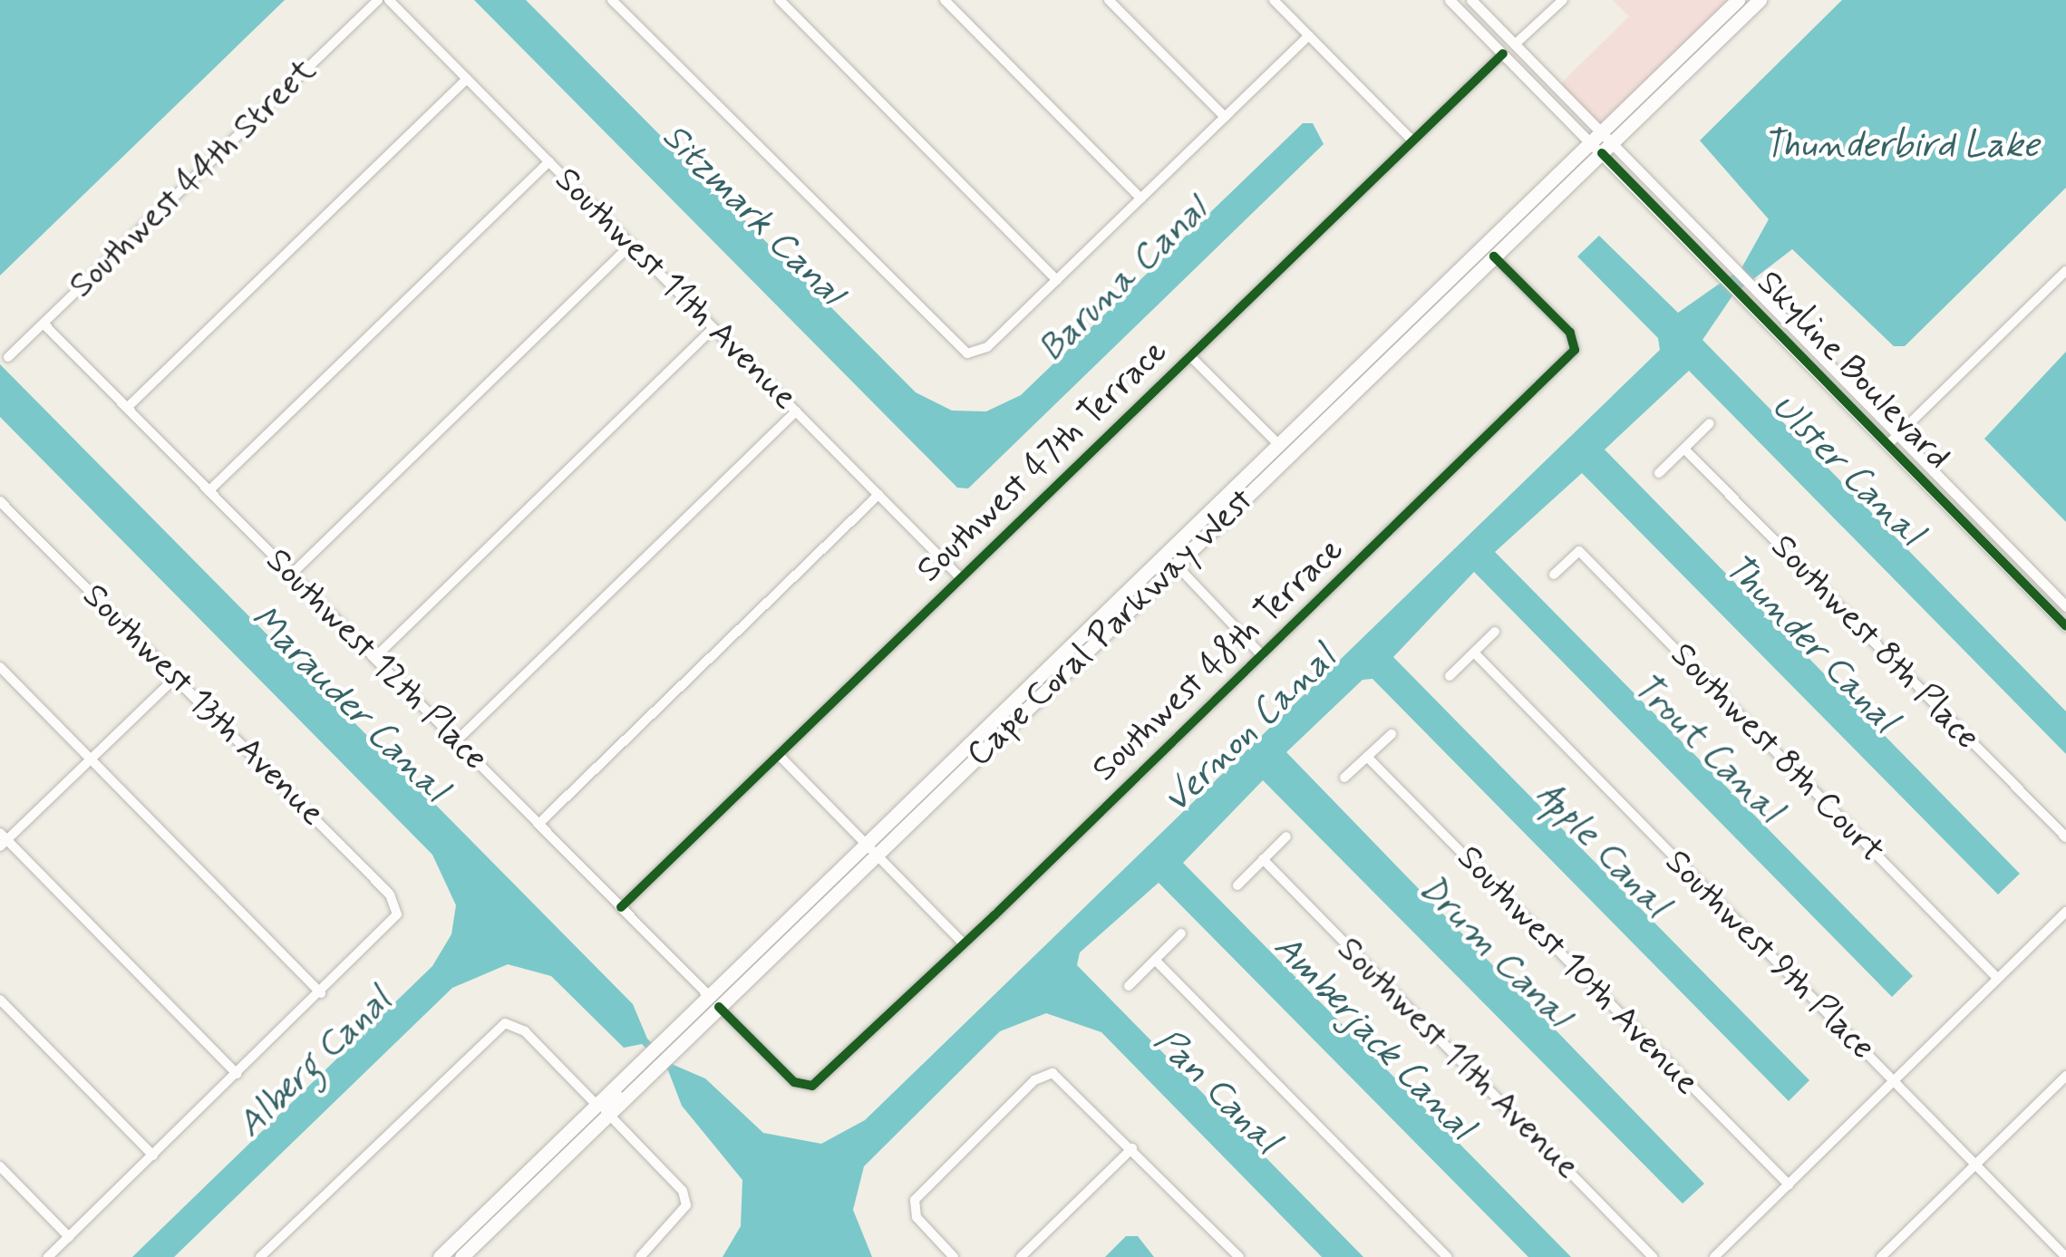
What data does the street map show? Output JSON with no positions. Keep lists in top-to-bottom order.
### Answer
{
  "streets": {
    "main road": ["Cape Coral Parkway West"],
    "street": [
      "Southwest 44th Street",
      "Southwest 11th Avenue",
      "Skyline Boulevard",
      "Southwest 47th Terrace",
      "Southwest 8th Place",
      "Southwest 12th Place",
      "Southwest 48th Terrace",
      "Southwest 13th Avenue",
      "Southwest 8th Court",
      "Southwest 9th Place",
      "Southwest 10th Avenue"
    ]
  },
  "crossings": [
    ["Southwest 44th Street", "Southwest 12th Place"],
    ["Southwest 11th Avenue", "Southwest 47th Terrace"],
    ["Skyline Boulevard", "Southwest 47th Terrace"],
    ["Skyline Boulevard", "Cape Coral Parkway West"],
    ["Southwest 47th Terrace", "Southwest 12th Place"],
    ["Cape Coral Parkway West", "Southwest 12th Place"],
    ["Cape Coral Parkway West", "Southwest 48th Terrace"],
    ["Southwest 12th Place", "Southwest 48th Terrace"]
  ],
  "water": [
    "Thunderbird Lake",
    "Sitzmark Canal",
    "Baruna Canal",
    "Ulster Canal",
    "Thunder Canal",
    "Marauder Canal",
    "Vernon Canal",
    "Trout Canal",
    "Apple Canal",
    "Drum Canal",
    "Amberjack Canal",
    "Alberg Canal",
    "Pan Canal"
  ]
}
